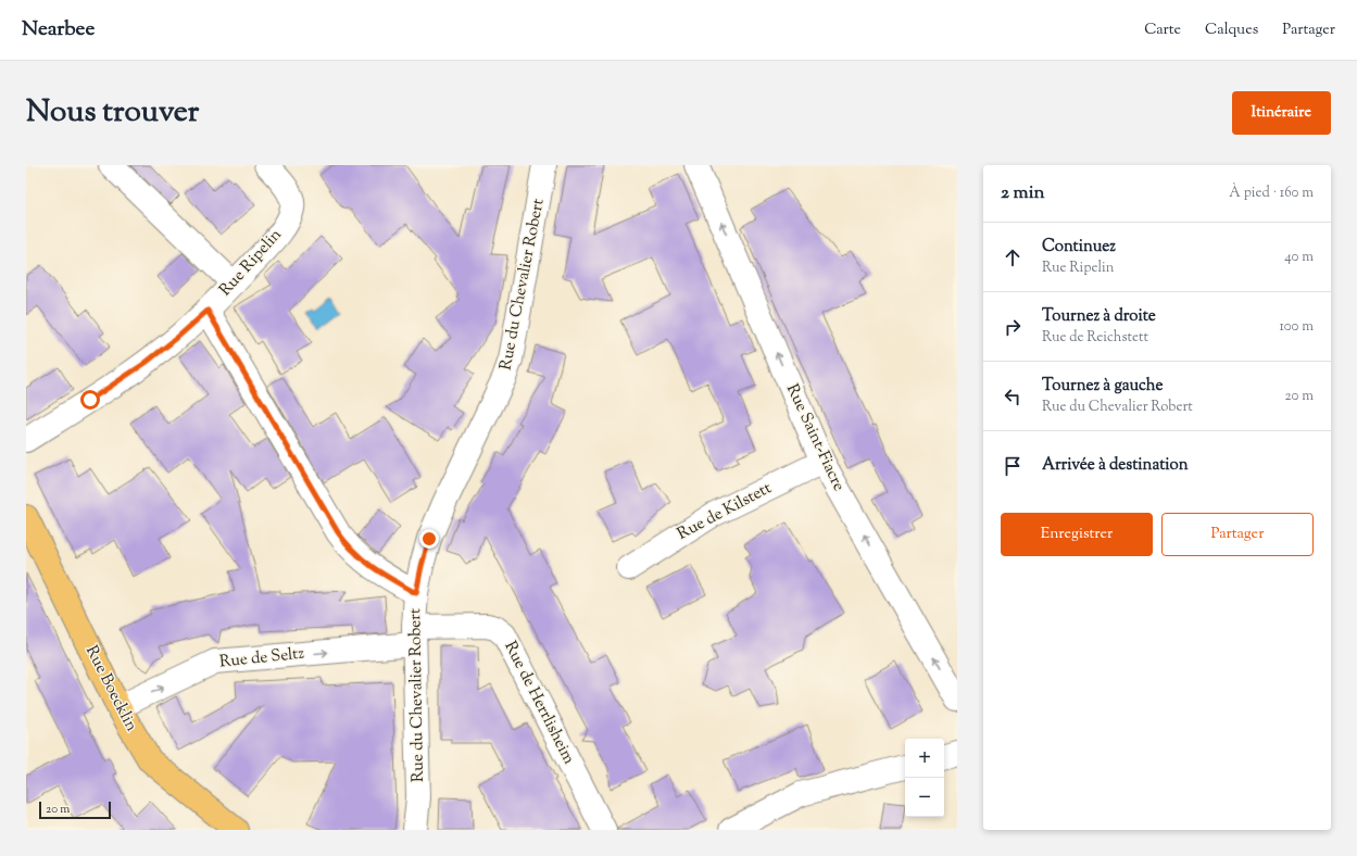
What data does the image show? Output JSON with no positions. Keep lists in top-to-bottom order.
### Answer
{
  "streets": {
    "main road": ["Rue Boecklin"],
    "street": [
      "Rue Ripelin",
      "Rue du Chevalier Robert",
      "Rue Saint-Fiacre",
      "Rue de Kilstett",
      "Rue de Seltz",
      "Rue de Herrlisheim"
    ]
  },
  "crossings": [
    ["Rue du Chevalier Robert", "Rue de Seltz"],
    ["Rue du Chevalier Robert", "Rue de Herrlisheim"],
    ["Rue Saint-Fiacre", "Rue de Kilstett"],
    ["Rue de Seltz", "Rue Boecklin"],
    ["Rue de Seltz", "Rue de Herrlisheim"]
  ],
  "one_way": ["Rue Saint-Fiacre", "Rue de Seltz"],
  "scale_bar": "20 m",
  "page": {
    "header": "Nearbee",
    "nav": ["Carte", "Calques", "Partager"],
    "title": "Nous trouver",
    "buttons": [
      "Itinéraire",
      ["Enregistrer", "Partager"]
    ],
    "heading": ["2 min", "À pied · 160 m"],
    "list": [
      ["Continuez", "Rue Ripelin", "40 m"],
      ["Tournez à droite", "Rue de Reichstett", "100 m"],
      ["Tournez à gauche", "Rue du Chevalier Robert", "20 m"],
      "Arrivée à destination"
    ],
    "map_buttons": ["+", "−"],
    "scale": "20 m"
  }
}
